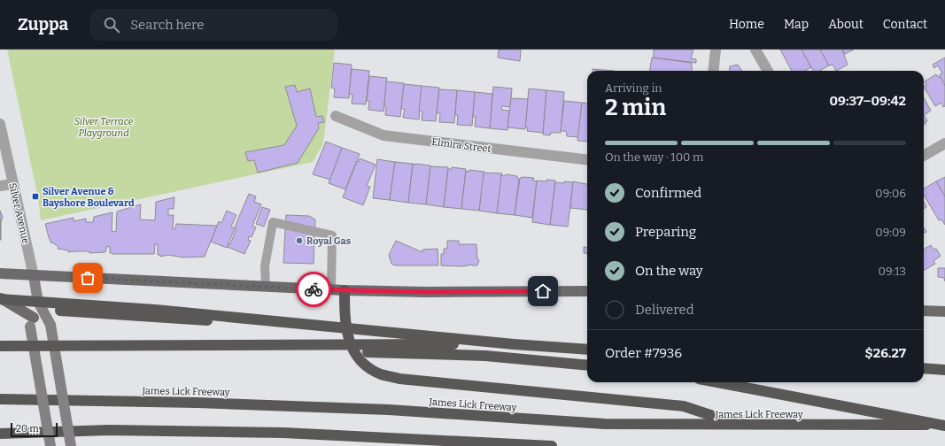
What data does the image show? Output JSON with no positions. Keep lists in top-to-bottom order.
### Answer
{
  "streets": {
    "highway": ["James Lick Freeway"],
    "main road": ["Silver Avenue"],
    "street": ["Elmira Street"]
  },
  "parks": ["Silver Terrace Playground"],
  "places": {
    "transit": ["Silver Avenue & Bayshore Boulevard"],
    "other": ["Royal Gas"]
  },
  "scale_bar": "20 m",
  "page": {
    "header": "Zuppa",
    "search": "Search here",
    "nav": [
      "Home",
      "Map",
      "About",
      "Contact"
    ],
    "heading": ["2 min", "Arriving in", "09:37–09:42"],
    "panel": ["Order #7936", "$26.27"],
    "bar": "On the way · 100 m",
    "list": [
      ["Confirmed", "09:06"],
      ["Preparing", "09:09"],
      ["On the way", "09:13"],
      "Delivered"
    ],
    "scale": "20 m"
  }
}
